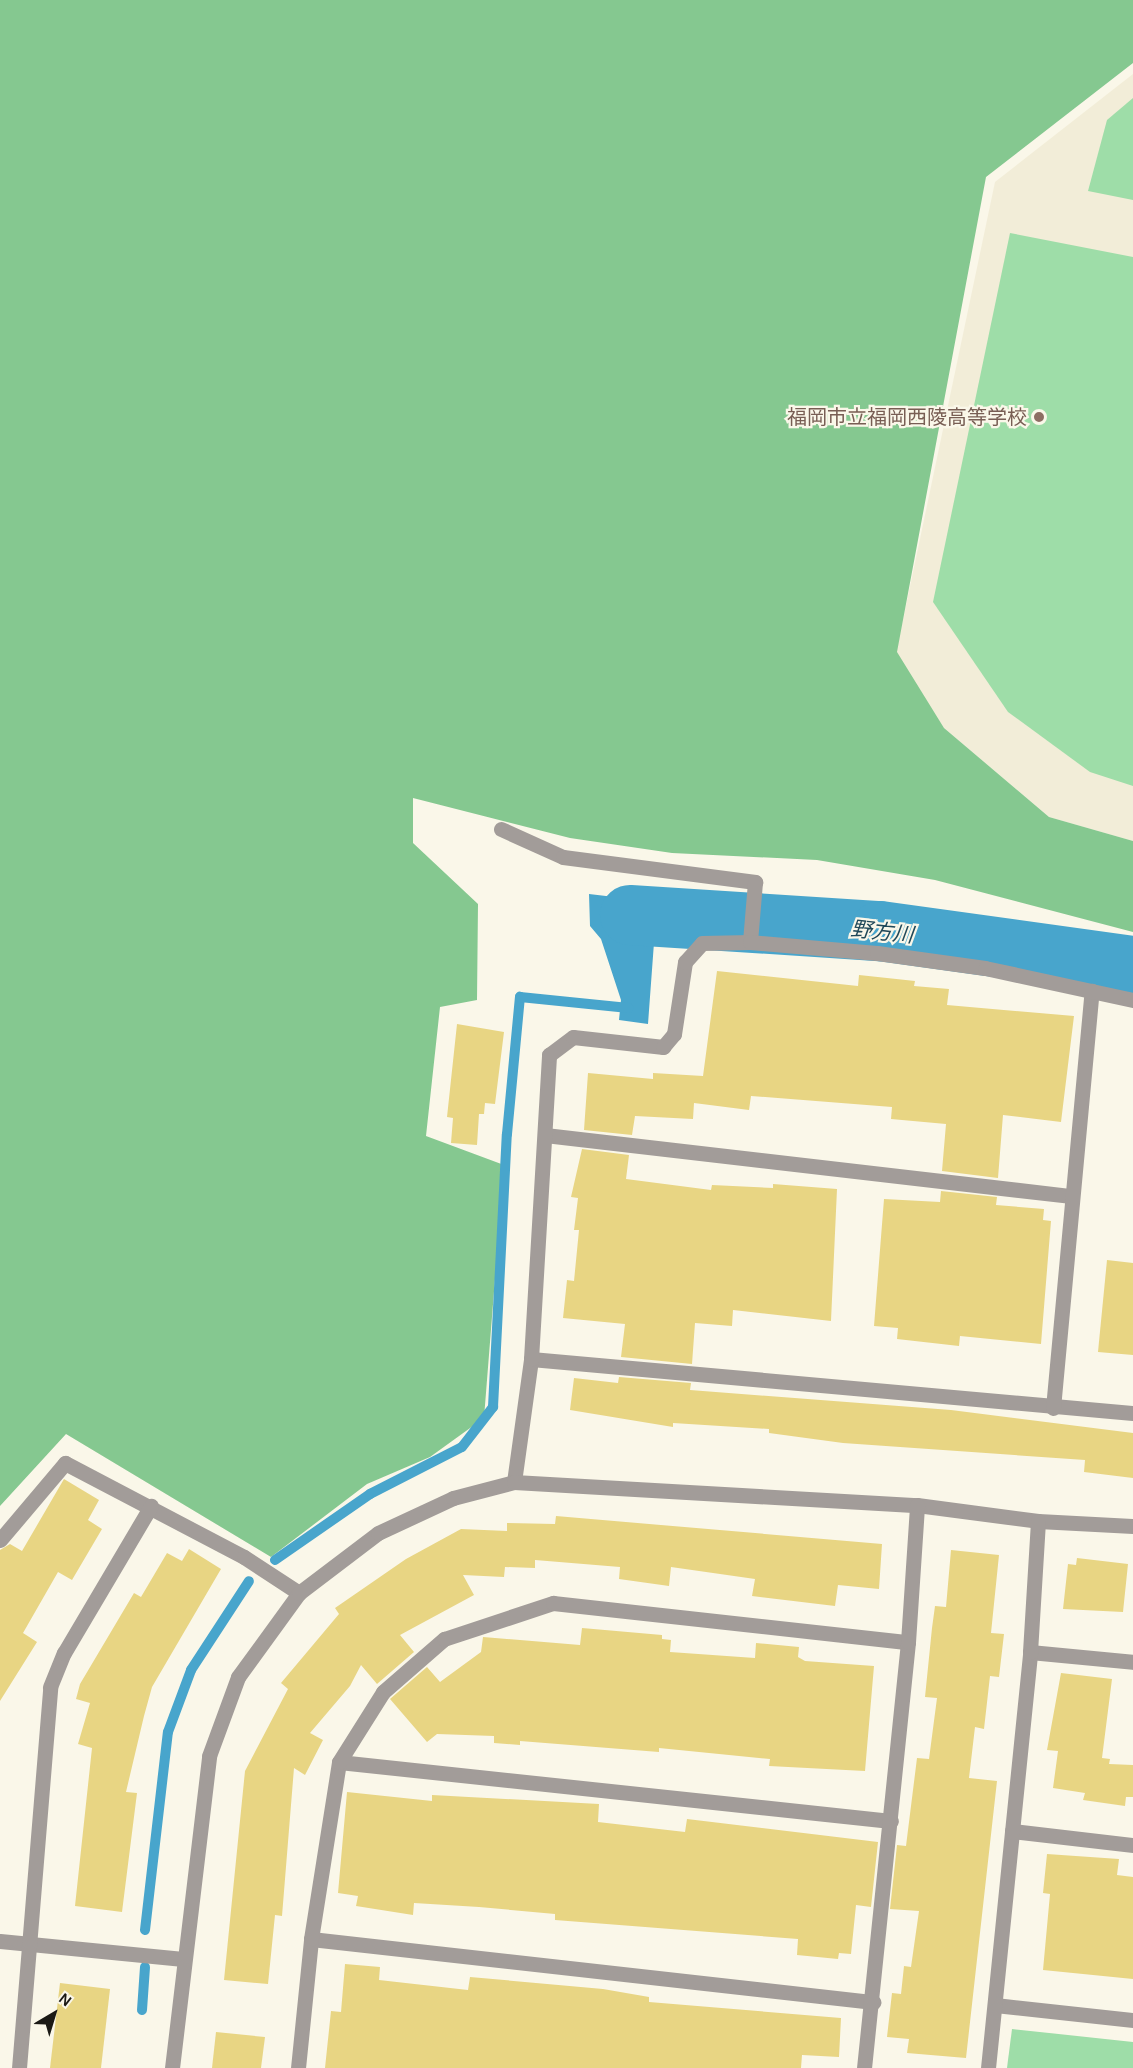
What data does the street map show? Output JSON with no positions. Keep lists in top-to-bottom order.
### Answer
{
  "water": ["野方川"],
  "places": ["福岡市立福岡西陵高等学校"],
  "north": "top right"
}
